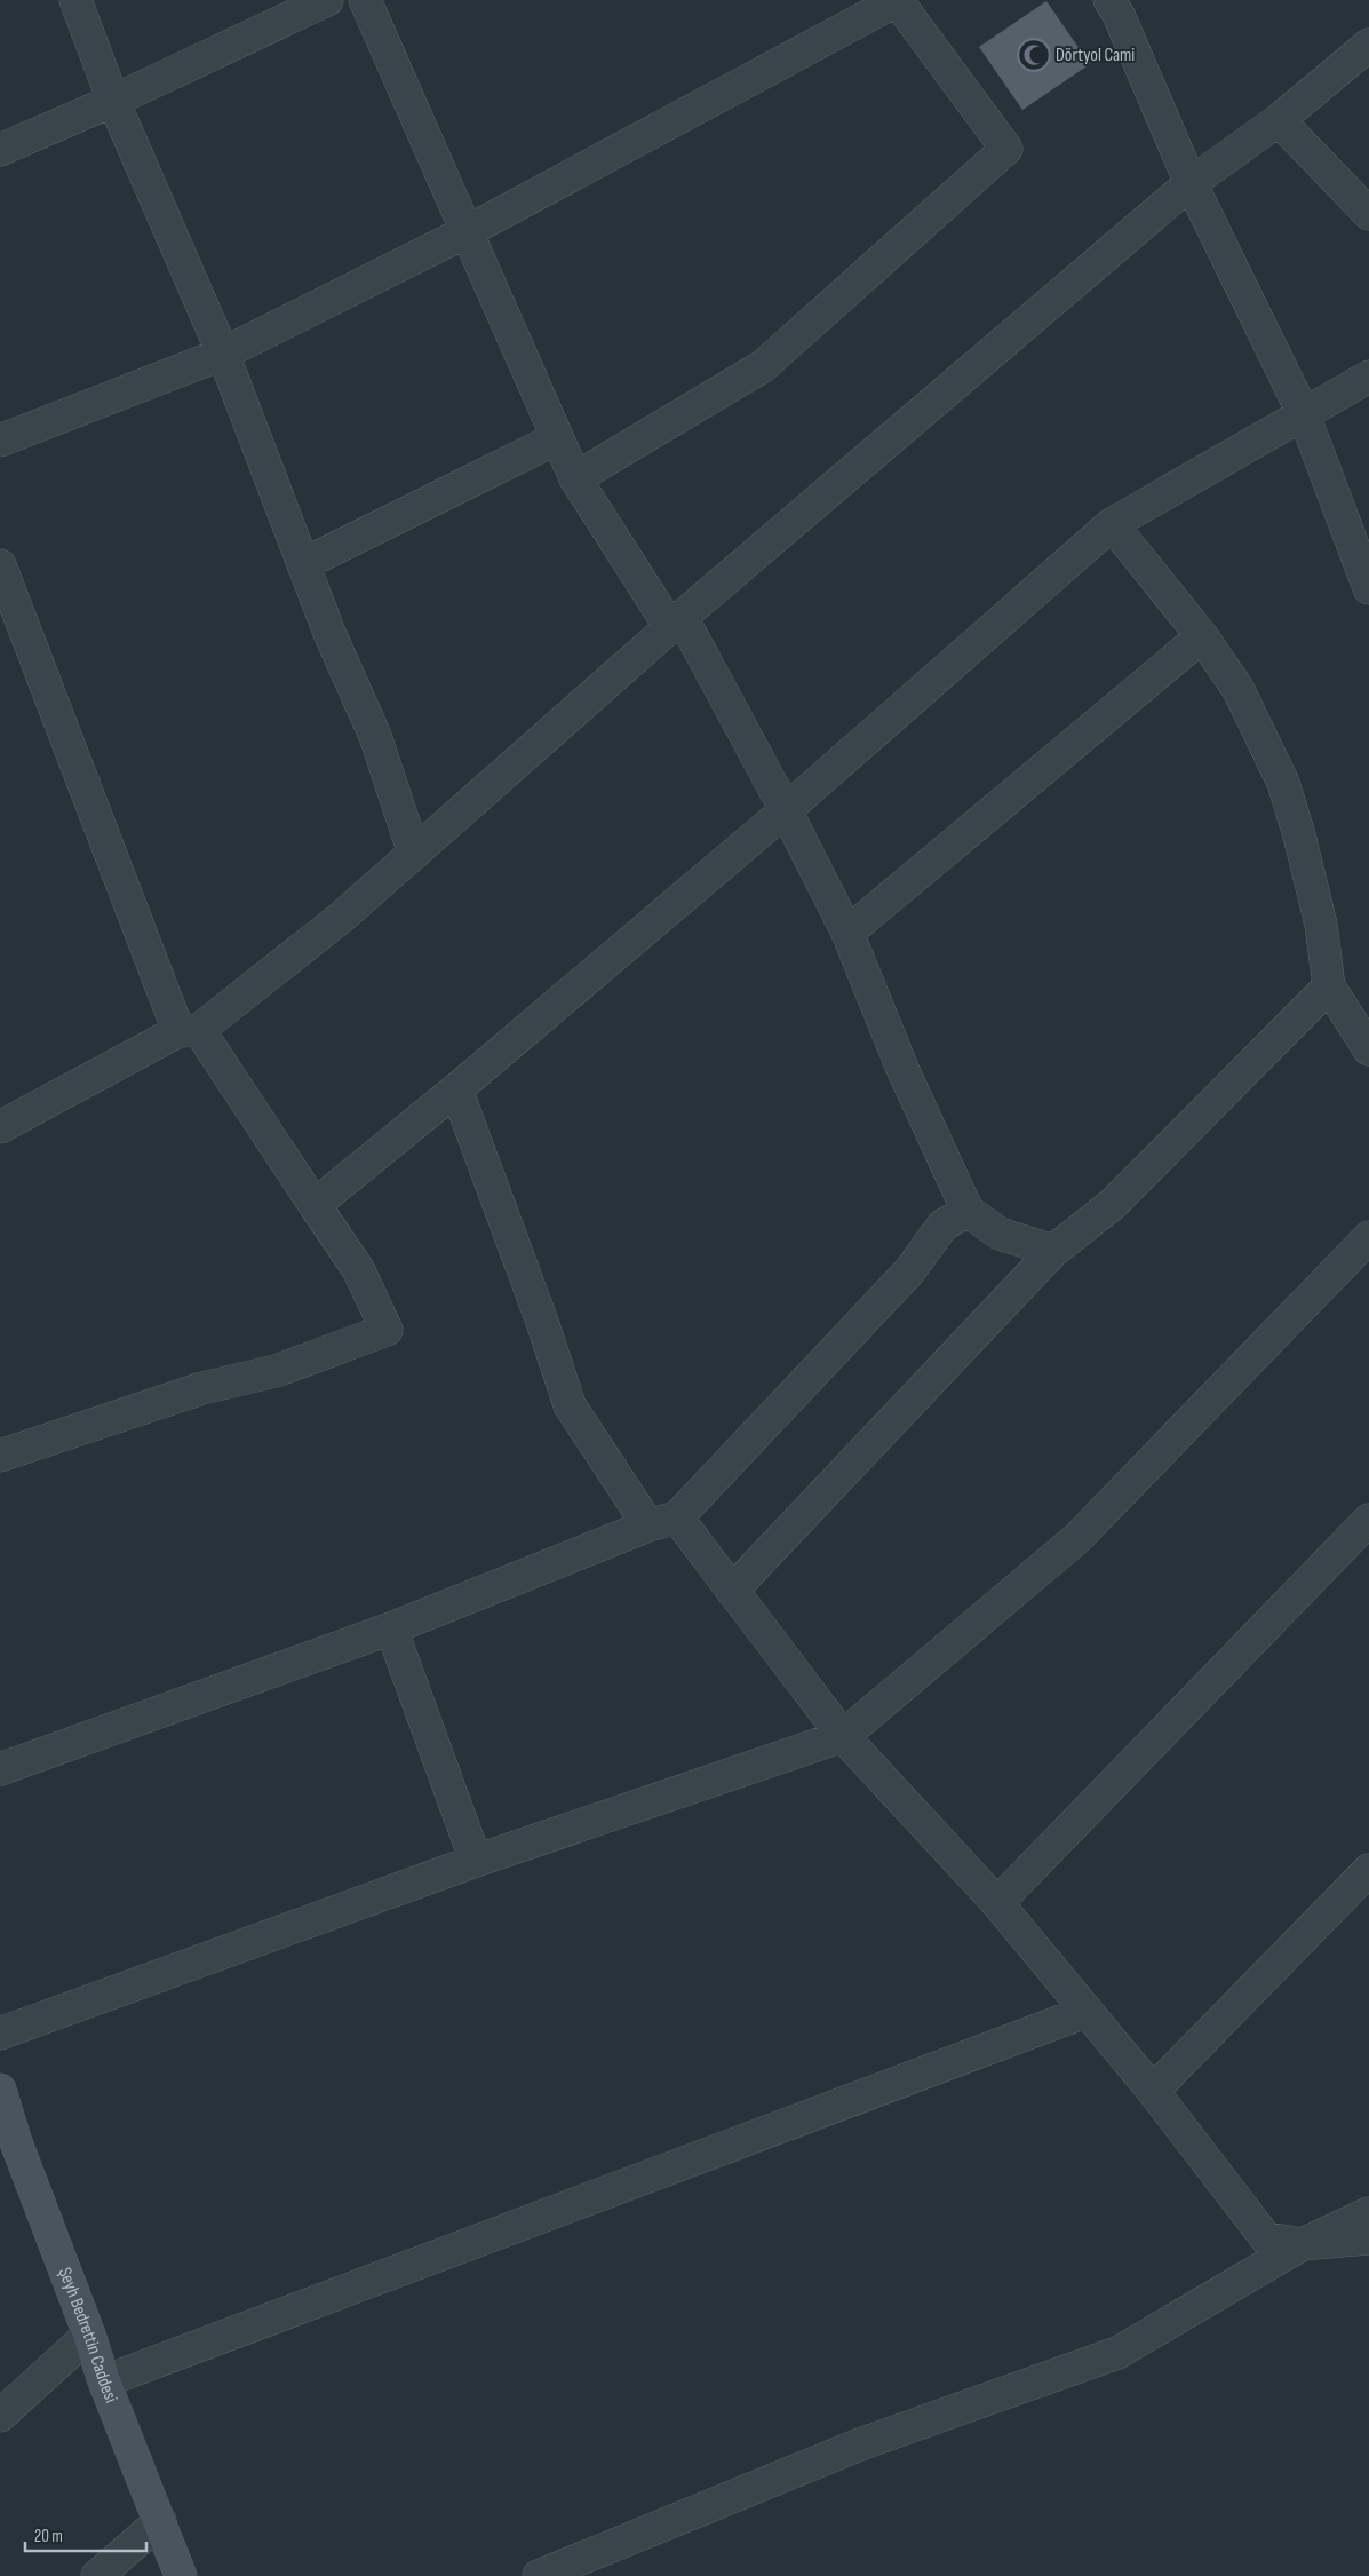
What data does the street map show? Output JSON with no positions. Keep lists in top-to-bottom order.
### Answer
{
  "streets": {
    "main road": ["Şeyh Bedrettin Caddesi"]
  },
  "places": {
    "mosque": ["Dörtyol Cami"]
  },
  "scale_bar": "20 m"
}
